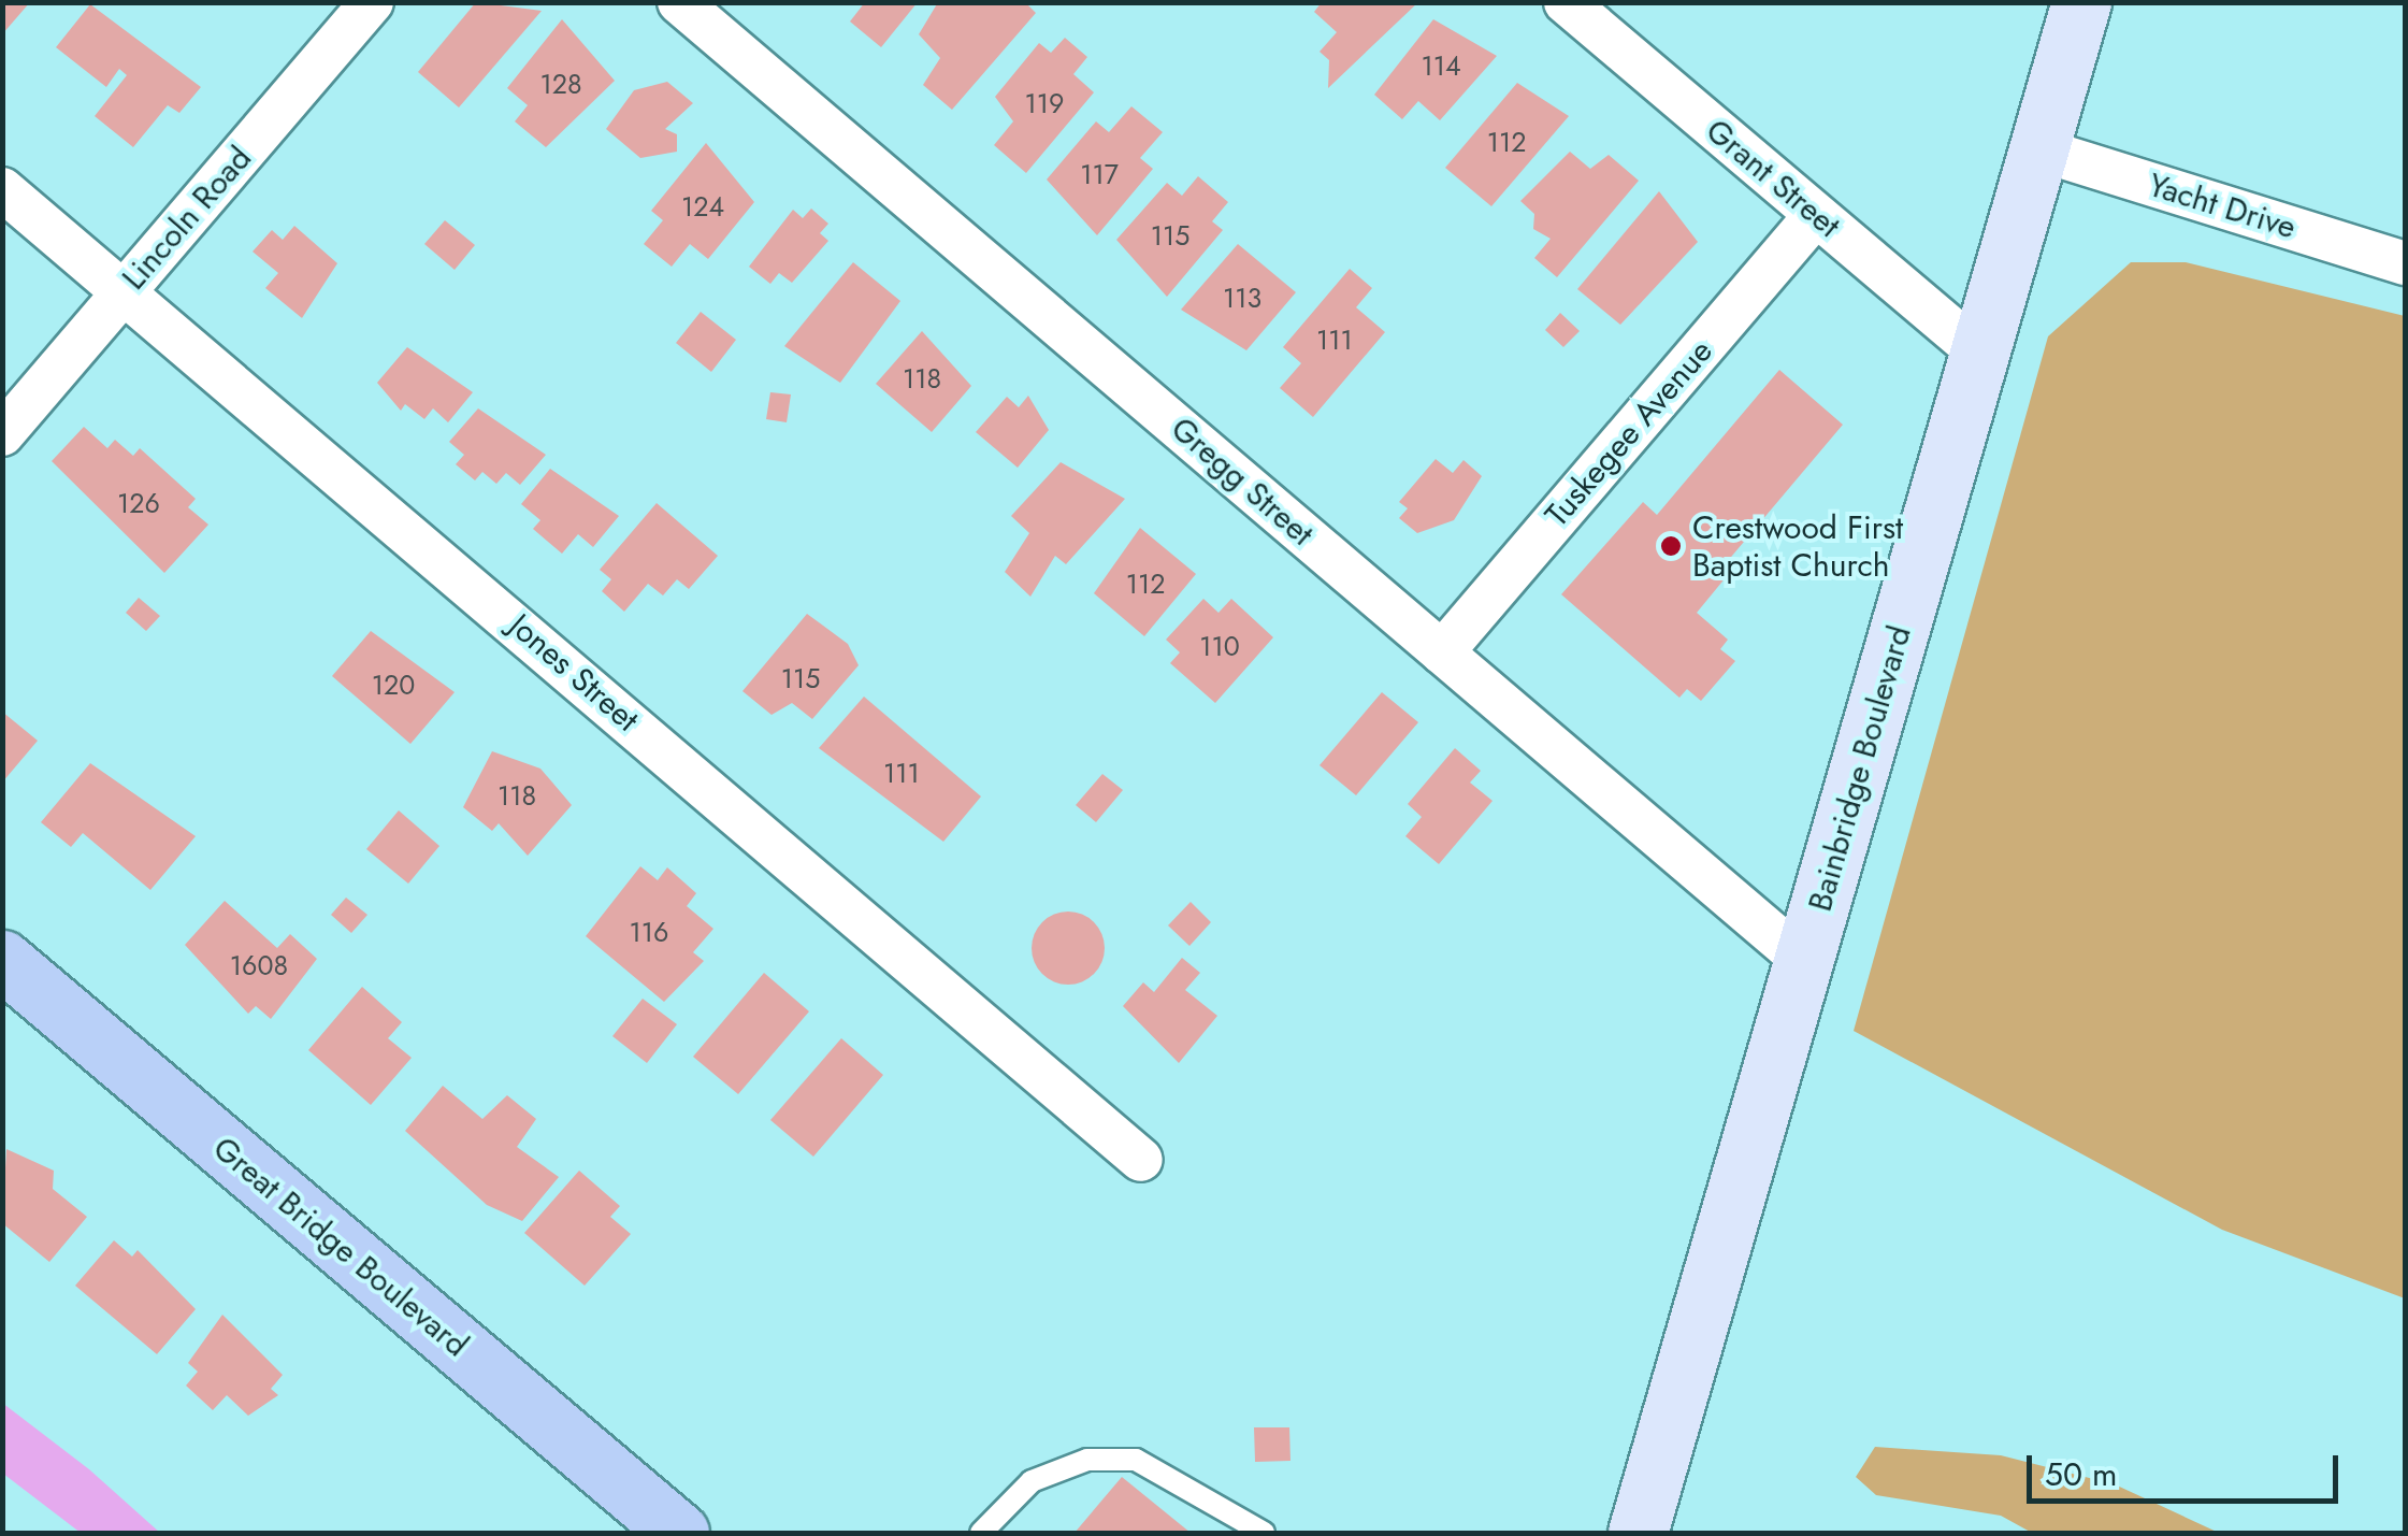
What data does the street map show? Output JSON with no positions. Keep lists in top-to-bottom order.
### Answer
{
  "streets": {
    "main road": ["Bainbridge Boulevard", "Great Bridge Boulevard"],
    "street": [
      "Grant Street",
      "Yacht Drive",
      "Lincoln Road",
      "Tuskegee Avenue",
      "Gregg Street",
      "Jones Street"
    ]
  },
  "crossings": [
    ["Grant Street", "Tuskegee Avenue"],
    ["Grant Street", "Bainbridge Boulevard"],
    ["Yacht Drive", "Bainbridge Boulevard"],
    ["Lincoln Road", "Jones Street"],
    ["Tuskegee Avenue", "Gregg Street"],
    ["Gregg Street", "Bainbridge Boulevard"]
  ],
  "places": ["Crestwood First Baptist Church"],
  "house_numbers": [
    "114",
    "128",
    "119",
    "112",
    "117",
    "124",
    "115",
    "113",
    "111",
    "118",
    "126",
    "112",
    "110",
    "115",
    "120",
    "111",
    "118",
    "116",
    "1608"
  ],
  "scale_bar": "50 m"
}
